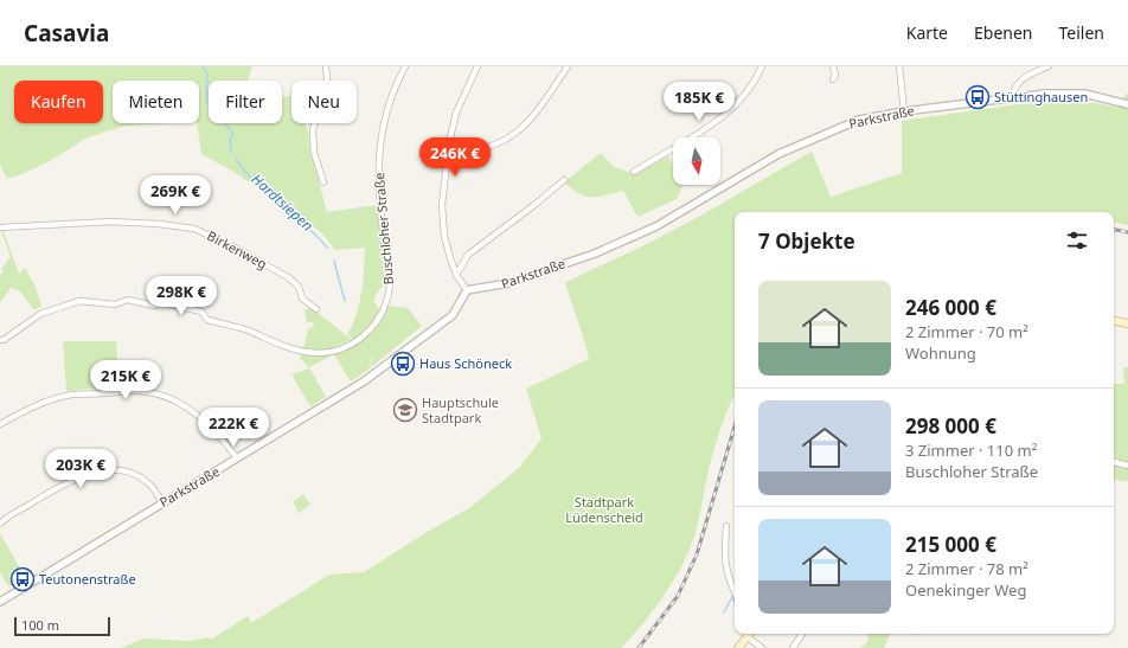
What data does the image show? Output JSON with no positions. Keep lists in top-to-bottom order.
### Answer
{
  "streets": {
    "street": ["Parkstraße", "Buschloher Straße", "Birkenweg"]
  },
  "water": ["Hardtsiepen"],
  "parks": ["Stadtpark Lüdenscheid"],
  "places": {
    "bus stop": ["Stüttinghausen", "Haus Schöneck", "Teutonenstraße"],
    "school or university": ["Hauptschule Stadtpark"]
  },
  "scale_bar": "100 m",
  "north": "bottom",
  "page": {
    "header": "Casavia",
    "nav": ["Karte", "Ebenen", "Teilen"],
    "chip": [
      "Kaufen",
      "Mieten",
      "Filter",
      "Neu"
    ],
    "price": [
      "185K €",
      "246K €",
      "269K €",
      "298K €",
      "215K €",
      "222K €",
      "203K €"
    ],
    "heading": "7 Objekte",
    "list": [
      {
        "name": "246 000 €",
        "note": "2 Zimmer · 70 m² · Wohnung"
      },
      {
        "name": "298 000 €",
        "note": "3 Zimmer · 110 m² · Buschloher Straße"
      },
      {
        "name": "215 000 €",
        "note": "2 Zimmer · 78 m² · Oenekinger Weg"
      }
    ],
    "scale": "100 m"
  }
}
